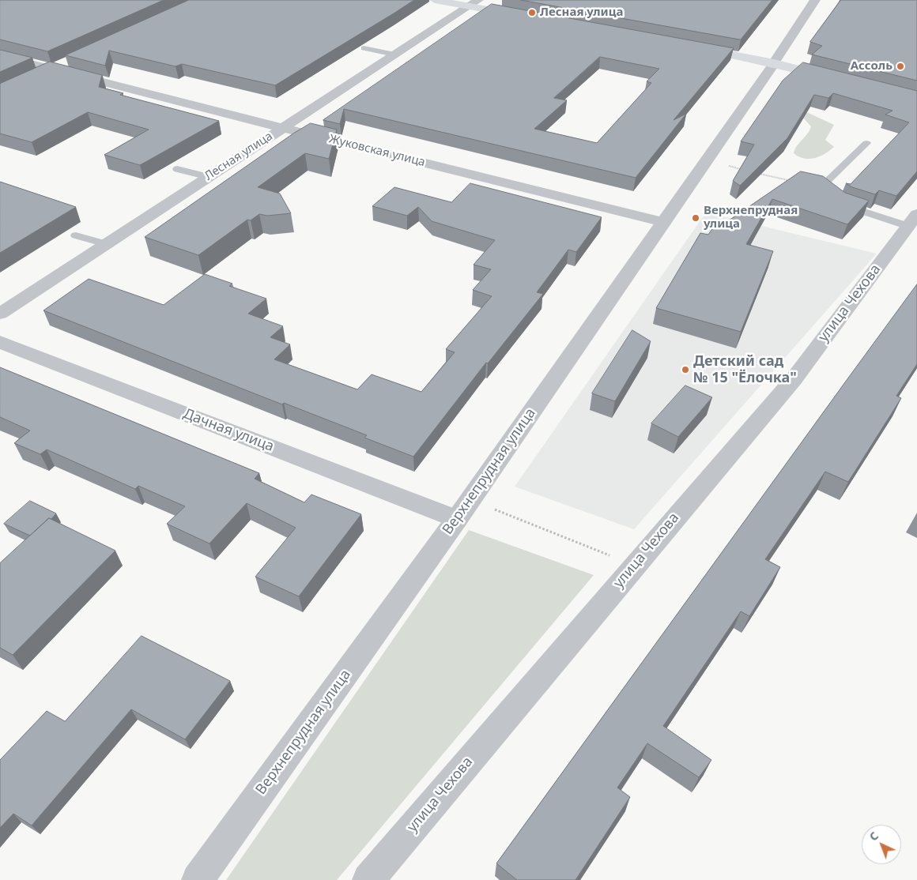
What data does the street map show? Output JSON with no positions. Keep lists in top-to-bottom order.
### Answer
{
  "streets": {
    "street": [
      "Жуковская улица",
      "Лесная улица",
      "улица Чехова",
      "Дачная улица",
      "Верхнепрудная улица"
    ]
  },
  "crossings": [
    ["Жуковская улица", "Лесная улица"],
    ["Жуковская улица", "Верхнепрудная улица"],
    ["Дачная улица", "Верхнепрудная улица"]
  ],
  "places": [
    "Лесная улица",
    "Ассоль",
    "Верхнепрудная улица",
    "Детский сад № 15 \"Ёлочка\""
  ],
  "north": "top left"
}
